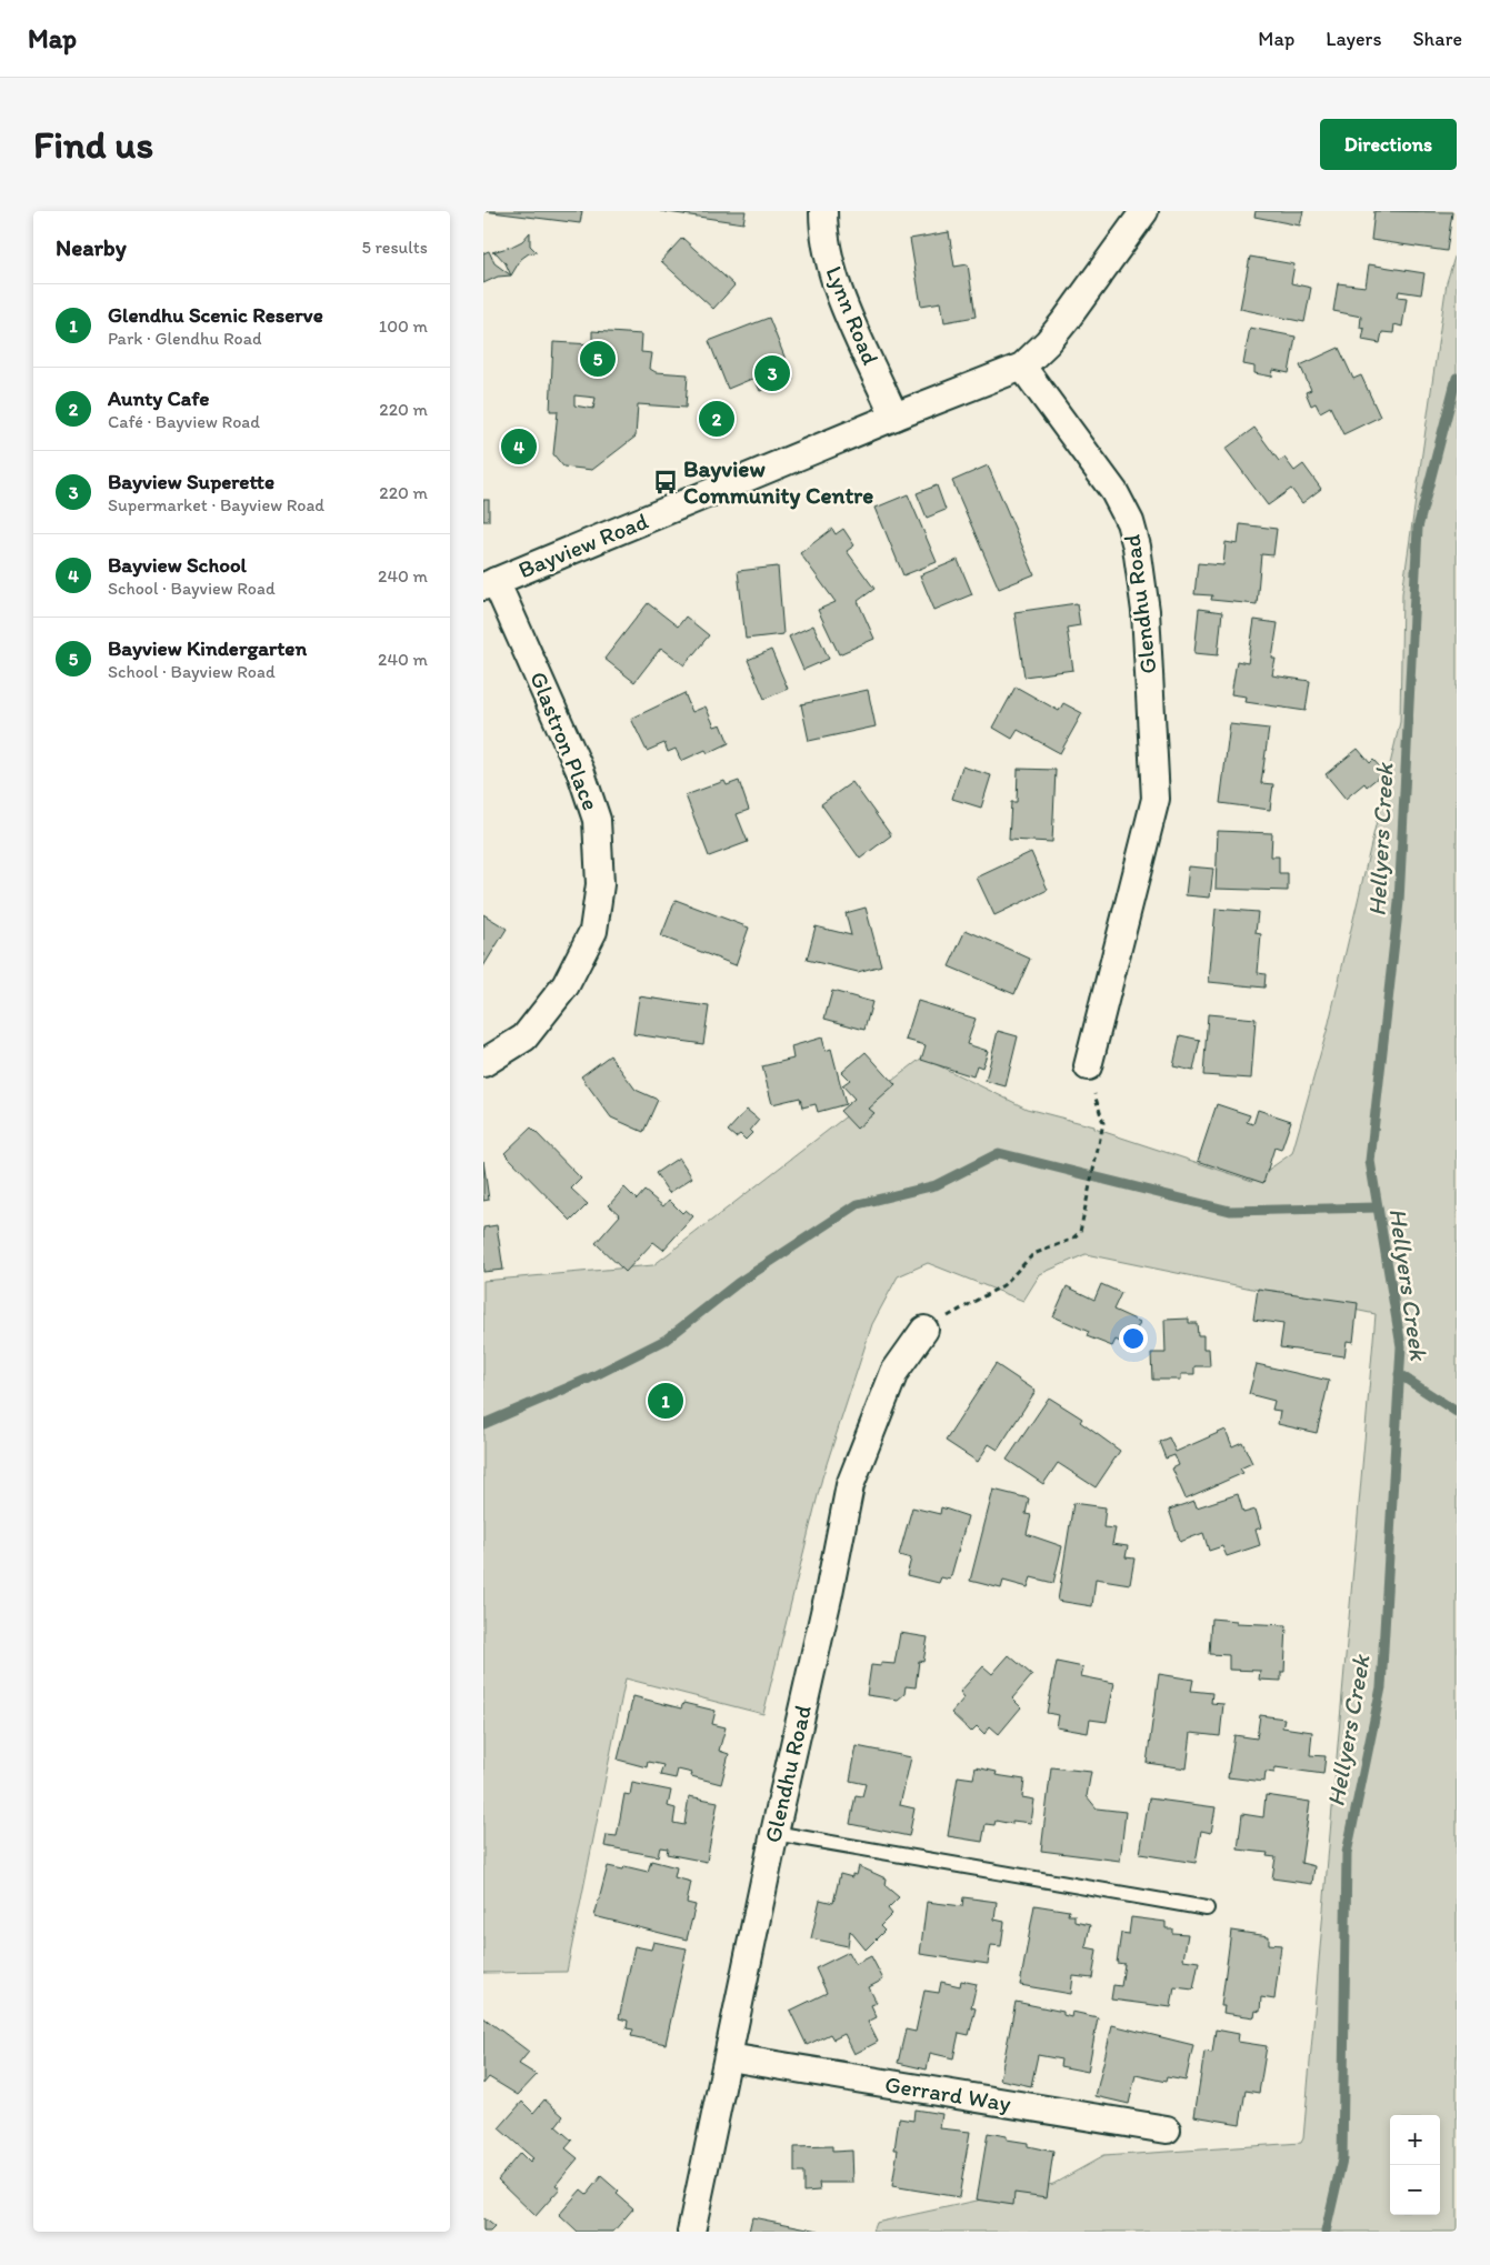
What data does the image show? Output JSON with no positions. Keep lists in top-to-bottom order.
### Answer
{
  "streets": {
    "street": [
      "Lynn Road",
      "Bayview Road",
      "Glendhu Road",
      "Glastron Place",
      "Gerrard Way"
    ]
  },
  "crossings": [
    ["Lynn Road", "Bayview Road"],
    ["Bayview Road", "Glendhu Road"],
    ["Bayview Road", "Glastron Place"],
    ["Glendhu Road", "Gerrard Way"]
  ],
  "water": ["Hellyers Creek"],
  "places": {
    "bus stop": ["Bayview Community Centre"]
  },
  "page": {
    "header": "Map",
    "nav": ["Map", "Layers", "Share"],
    "buttons": "Directions",
    "title": "Find us",
    "heading": ["Nearby", "5 results"],
    "list": [
      {
        "mark": "1",
        "name": "Glendhu Scenic Reserve",
        "note": "Park · Glendhu Road",
        "value": "100 m"
      },
      {
        "mark": "2",
        "name": "Aunty Cafe",
        "note": "Café · Bayview Road",
        "value": "220 m"
      },
      {
        "mark": "3",
        "name": "Bayview Superette",
        "note": "Supermarket · Bayview Road",
        "value": "220 m"
      },
      {
        "mark": "4",
        "name": "Bayview School",
        "note": "School · Bayview Road",
        "value": "240 m"
      },
      {
        "mark": "5",
        "name": "Bayview Kindergarten",
        "note": "School · Bayview Road",
        "value": "240 m"
      }
    ],
    "pins": [
      "5",
      "3",
      "2",
      "4",
      "1"
    ],
    "map_buttons": ["+", "−"]
  }
}
